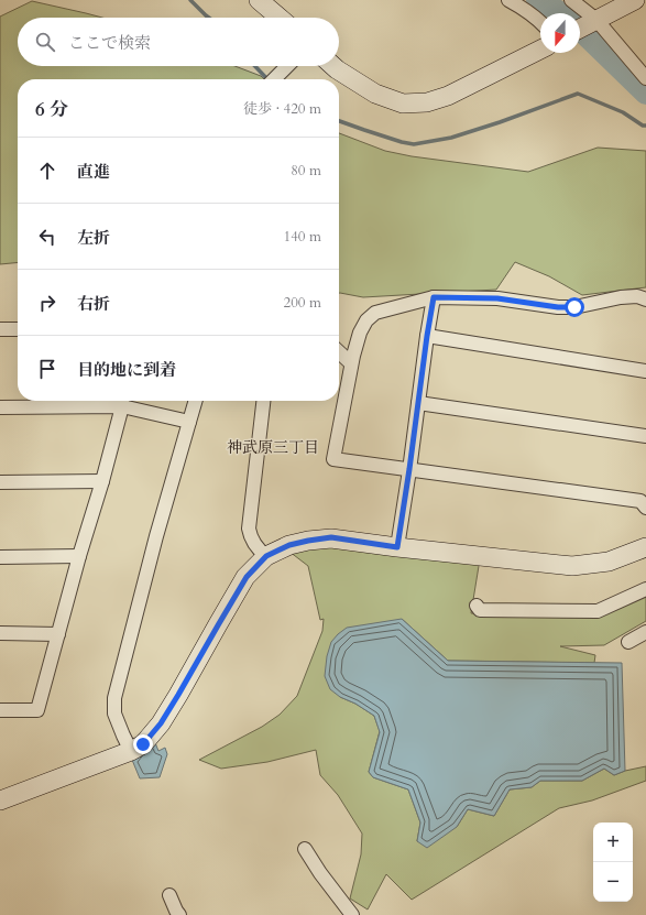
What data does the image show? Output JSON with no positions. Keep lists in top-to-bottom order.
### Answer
{
  "districts": ["神武原三丁目"],
  "north": "bottom",
  "page": {
    "search": "ここで検索",
    "heading": ["6 分", "徒歩 · 420 m"],
    "list": [
      ["直進", "80 m"],
      ["左折", "140 m"],
      ["右折", "200 m"],
      "目的地に到着"
    ],
    "map_buttons": ["+", "−"]
  }
}
